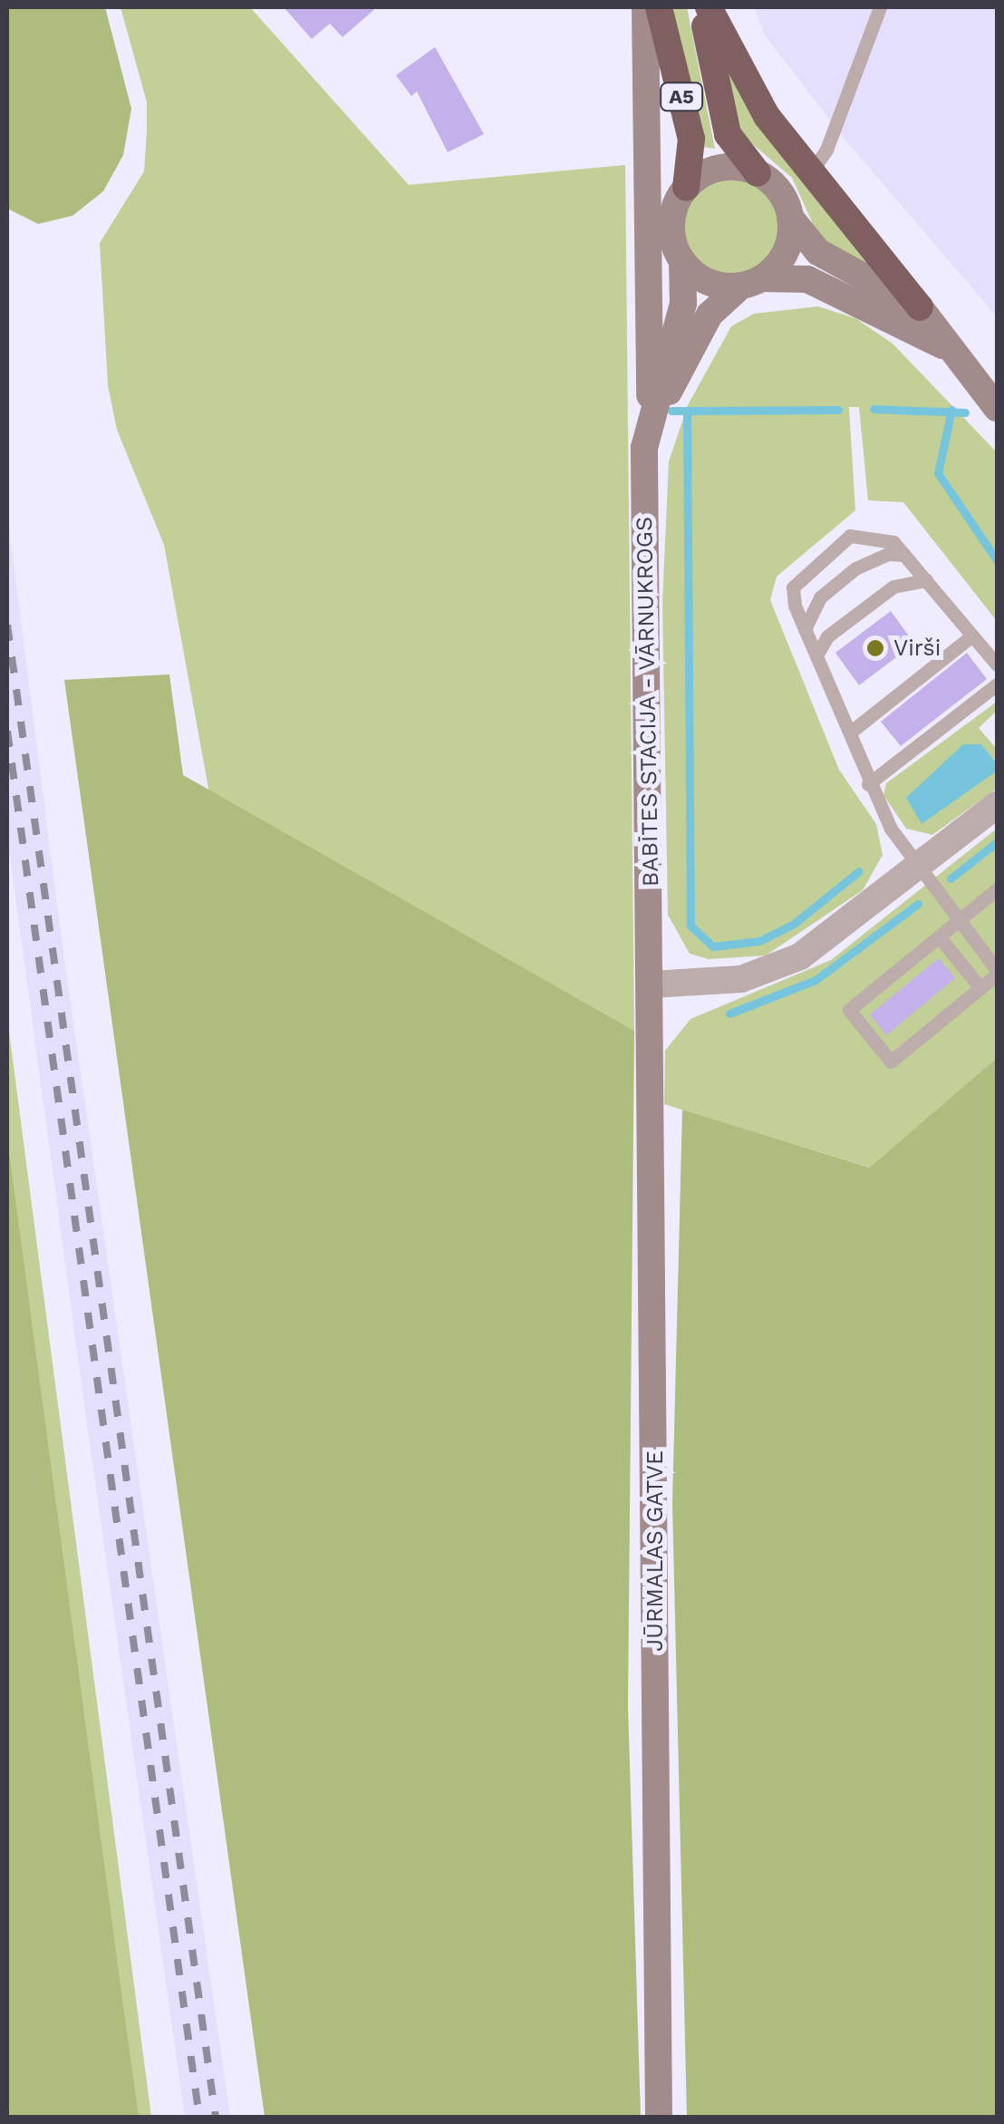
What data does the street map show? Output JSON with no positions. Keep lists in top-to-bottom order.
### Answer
{
  "streets": {
    "highway": ["A5"],
    "main road": ["BABĪTES STACIJA - VĀRNUKROGS", "JŪRMALAS GATVE"]
  },
  "crossings": [
    ["A5", "BABĪTES STACIJA - VĀRNUKROGS"],
    ["BABĪTES STACIJA - VĀRNUKROGS", "JŪRMALAS GATVE"]
  ],
  "places": ["Virši"]
}
